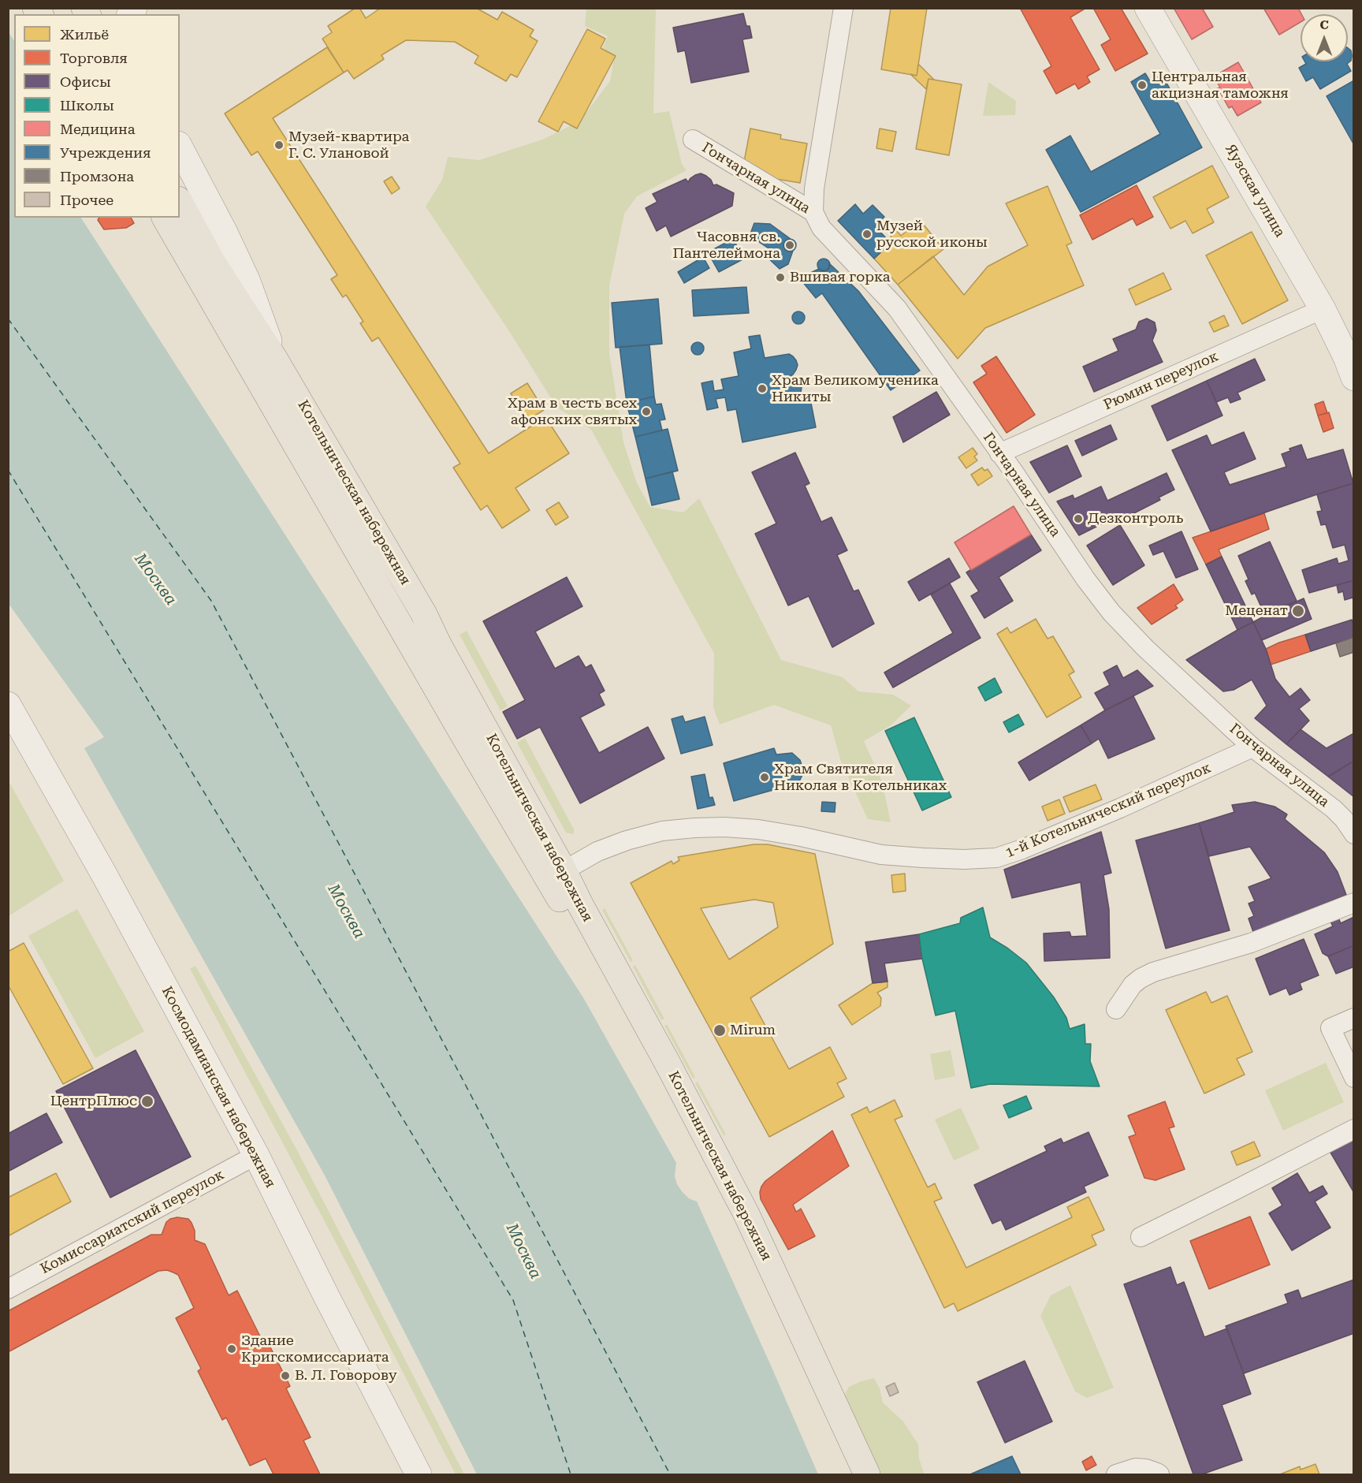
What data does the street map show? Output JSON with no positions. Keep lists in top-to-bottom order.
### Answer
{
  "streets": {
    "main road": ["Яузская улица", "Котельническая набережная", "Космодамианская набережная"],
    "street": [
      "Гончарная улица",
      "Рюмин переулок",
      "1-й Котельнический переулок",
      "Комиссариатский переулок"
    ]
  },
  "crossings": [
    ["Гончарная улица", "Рюмин переулок"],
    ["Гончарная улица", "1-й Котельнический переулок"],
    ["Яузская улица", "Рюмин переулок"],
    ["Котельническая набережная", "1-й Котельнический переулок"],
    ["Космодамианская набережная", "Комиссариатский переулок"]
  ],
  "water": ["Москва"],
  "places": [
    "Центральная акцизная таможня",
    "Музей-квартира Г. С. Улановой",
    "Музей русской иконы",
    "Часовня св. Пантелеймона",
    "Вшивая горка",
    "Храм Великомученика Никиты",
    "Храм в честь всех афонских святых",
    "Дезконтроль",
    "Меценат",
    "Храм Святителя Николая в Котельниках",
    "Mirum",
    "ЦентрПлюс",
    "Здание Кригскомиссариата",
    "В. Л. Говорову"
  ],
  "legend": [
    "Жильё",
    "Торговля",
    "Офисы",
    "Школы",
    "Медицина",
    "Учреждения",
    "Промзона",
    "Прочее"
  ],
  "north": "top"
}
